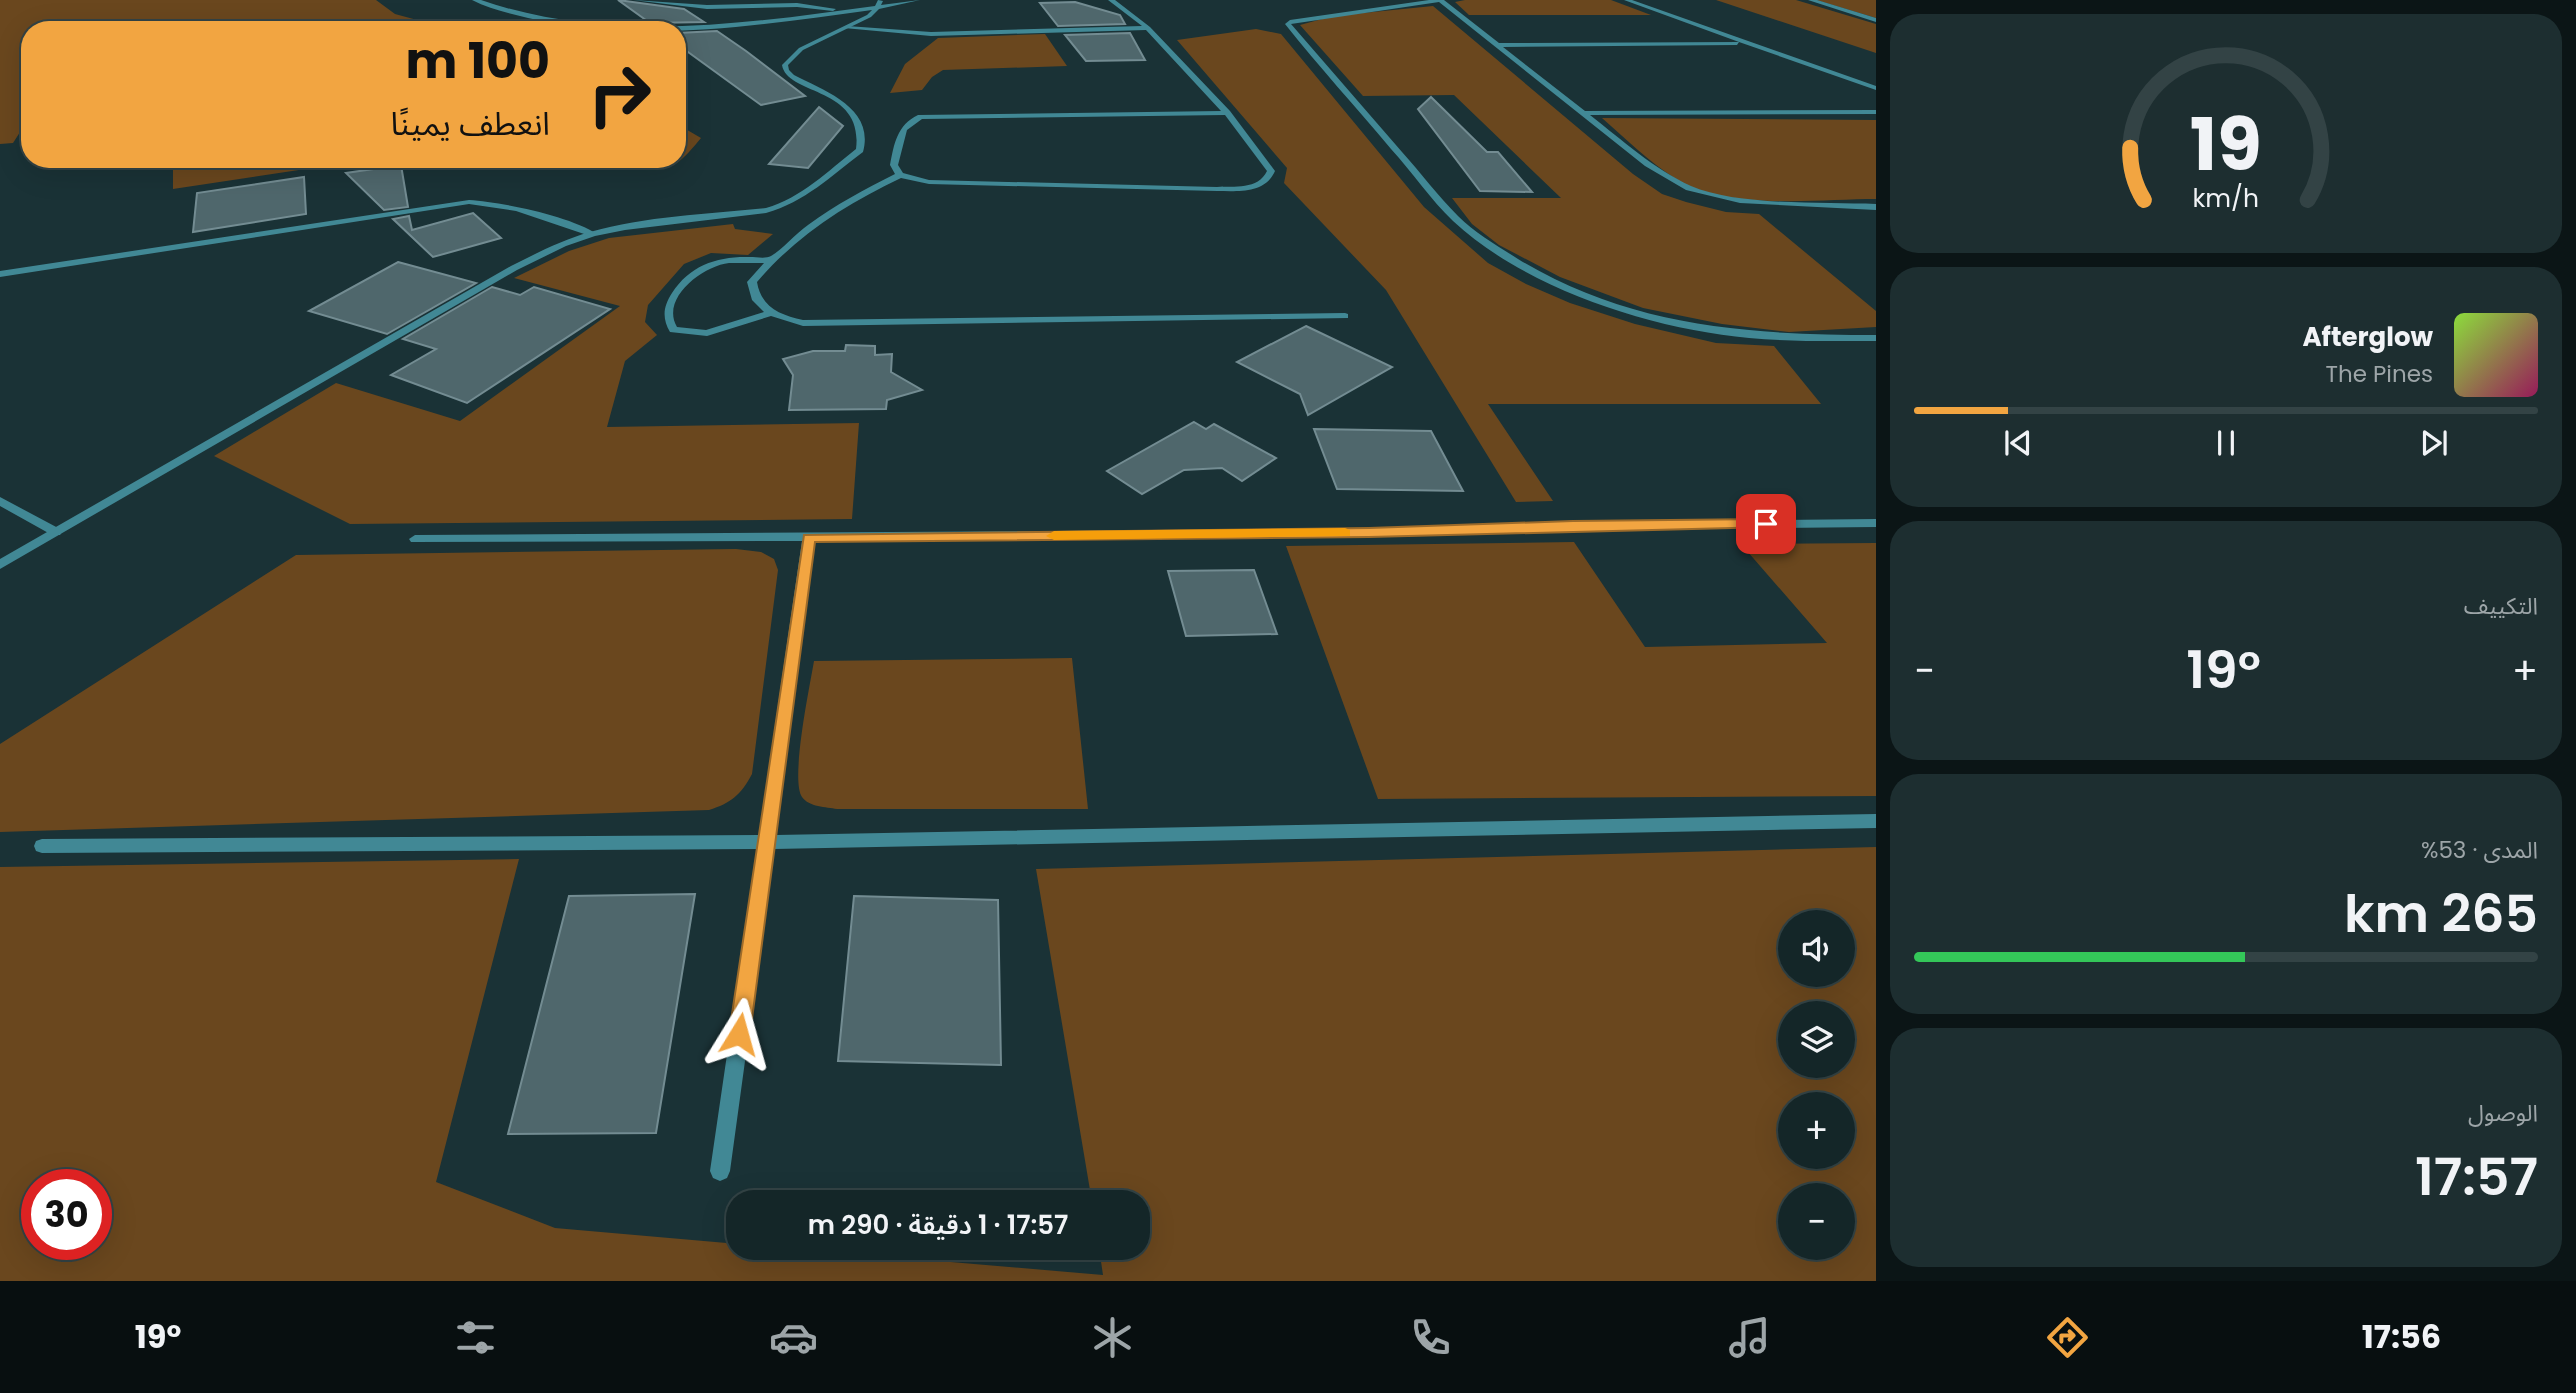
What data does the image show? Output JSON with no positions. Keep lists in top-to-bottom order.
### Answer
{
  "page": {
    "turn": ["100 m", "انعطف يمينًا"],
    "song": ["Afterglow", "The Pines"],
    "tile": [
      "التكييف",
      ["المدى · 53%", "265 km"],
      ["الوصول", "17:57"]
    ],
    "heat": ["−", "19°", "+"],
    "map_buttons": ["+", "−"],
    "limit": "30",
    "trip": "17:57 · 1 دقيقة · 290 m",
    "tabs": ["17:56", "19°"],
    "gauge": ["19", "km/h"]
  }
}
